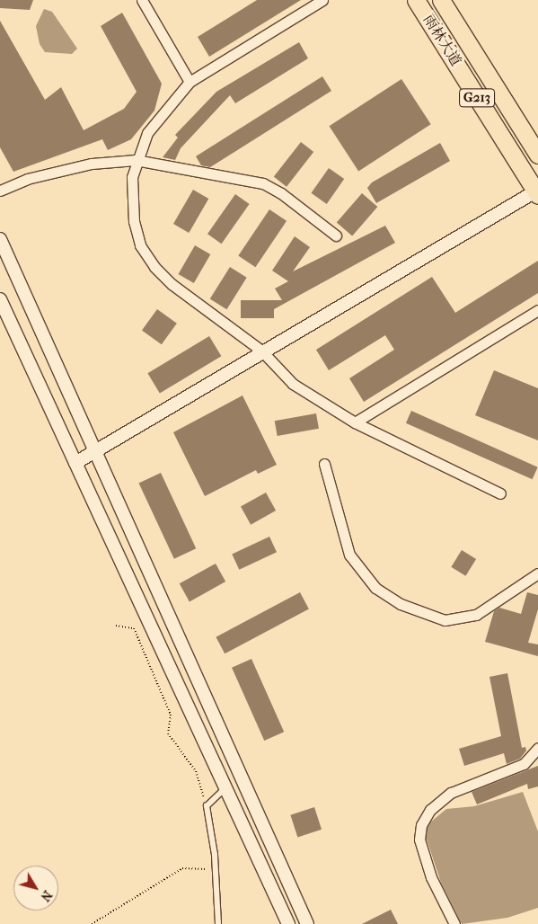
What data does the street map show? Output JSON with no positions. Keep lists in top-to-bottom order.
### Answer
{
  "streets": {
    "highway": ["雨林大道", "G213"]
  },
  "north": "bottom right"
}
